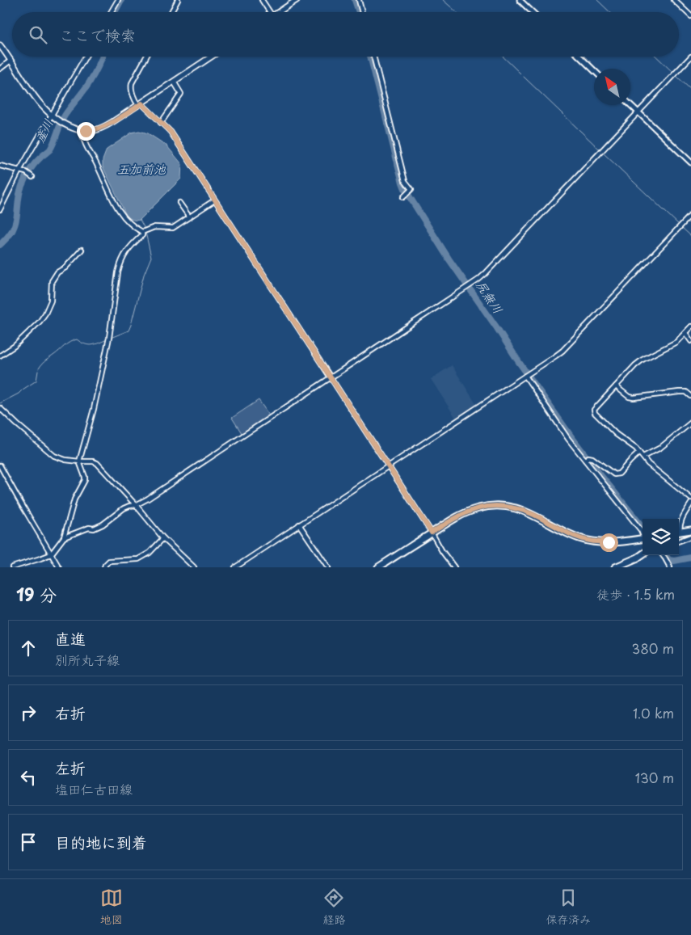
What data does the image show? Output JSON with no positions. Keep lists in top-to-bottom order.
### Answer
{
  "water": ["産川", "五加前池", "尻無川"],
  "north": "top left",
  "page": {
    "search": "ここで検索",
    "heading": ["19 分", "徒歩 · 1.5 km"],
    "list": [
      ["直進", "別所丸子線", "380 m"],
      ["右折", "1.0 km"],
      ["左折", "塩田仁古田線", "130 m"],
      "目的地に到着"
    ],
    "nav": ["地図", "経路", "保存済み"]
  }
}
